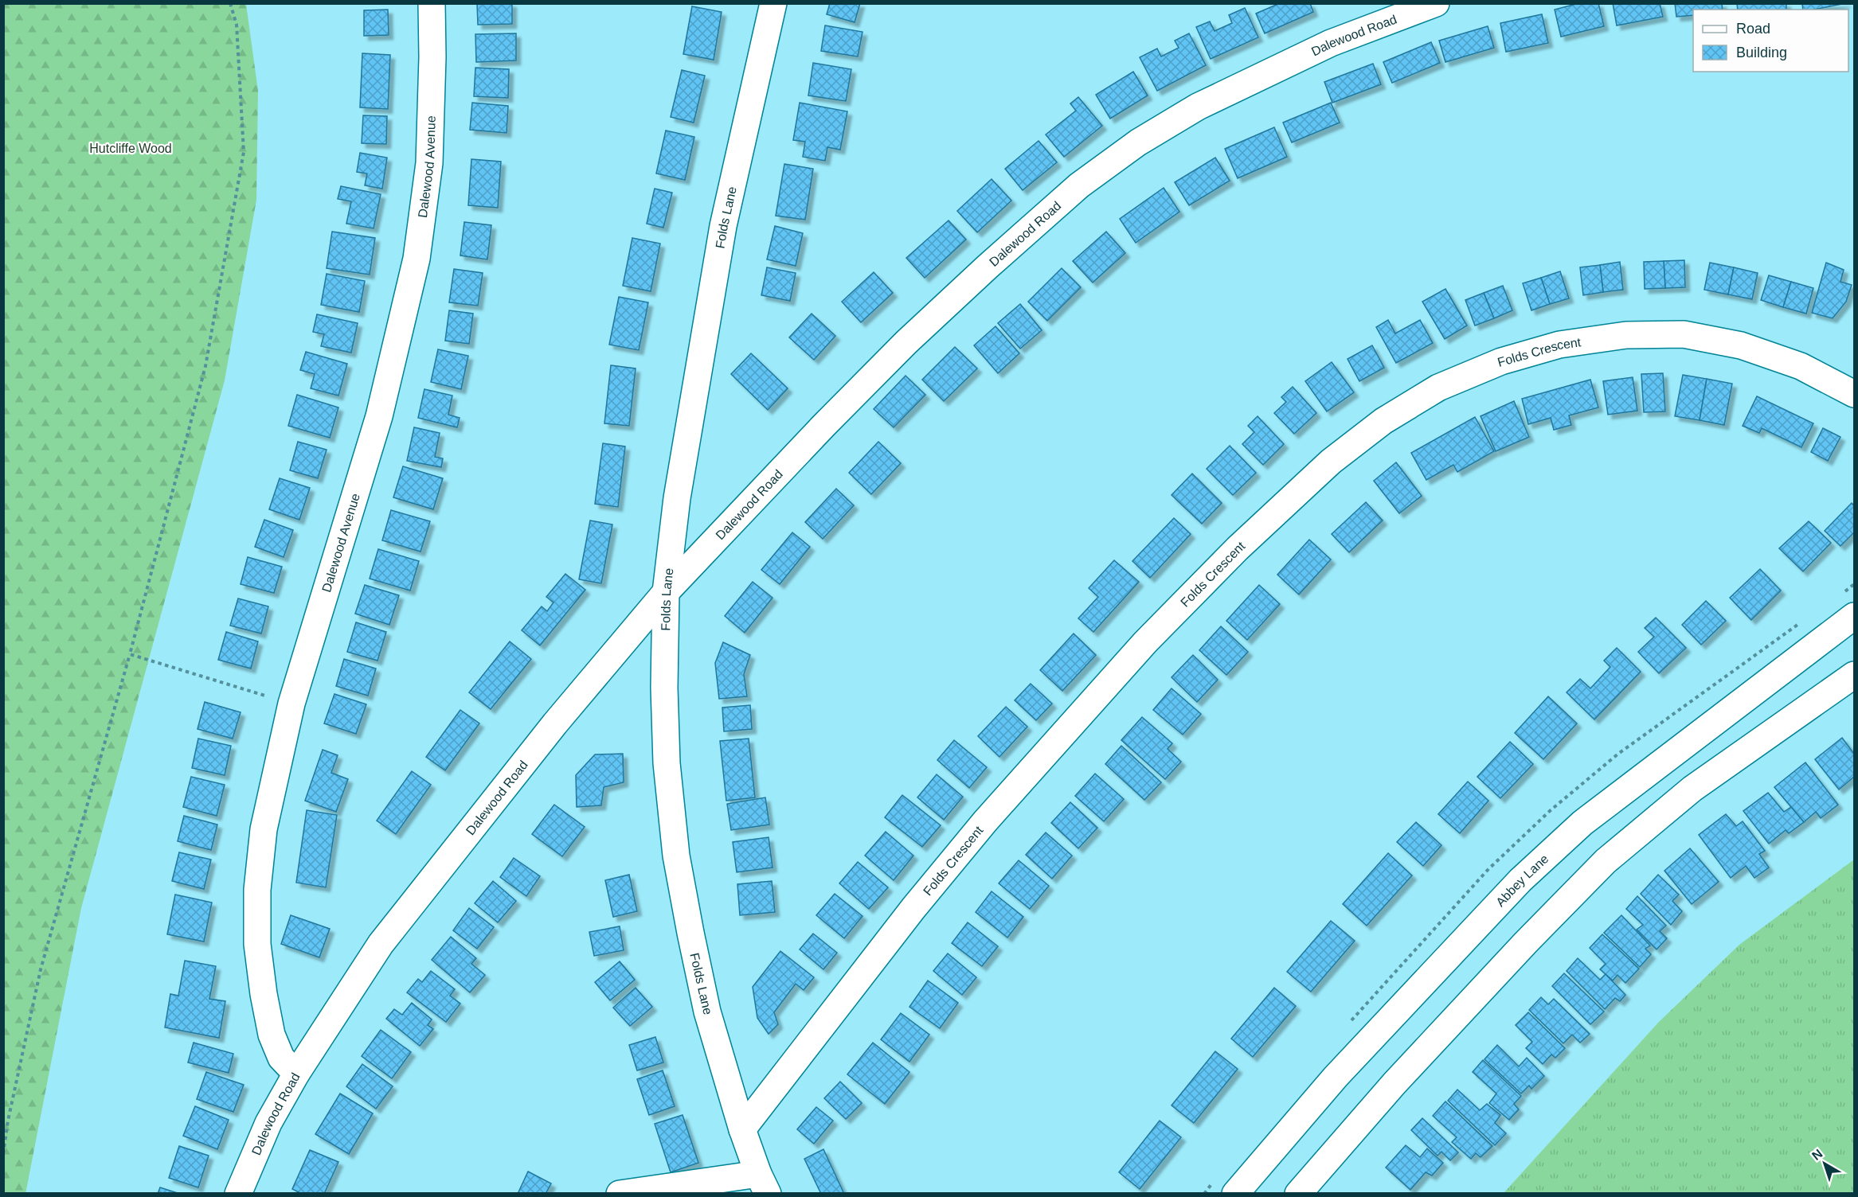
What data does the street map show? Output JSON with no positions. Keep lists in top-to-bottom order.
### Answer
{
  "streets": {
    "street": [
      "Dalewood Road",
      "Dalewood Avenue",
      "Folds Lane",
      "Folds Crescent",
      "Abbey Lane"
    ]
  },
  "crossings": [
    ["Dalewood Road", "Dalewood Avenue"],
    ["Dalewood Road", "Folds Lane"],
    ["Folds Lane", "Folds Crescent"]
  ],
  "parks": ["Hutcliffe Wood"],
  "legend": ["Road", "Building"],
  "north": "top left"
}
